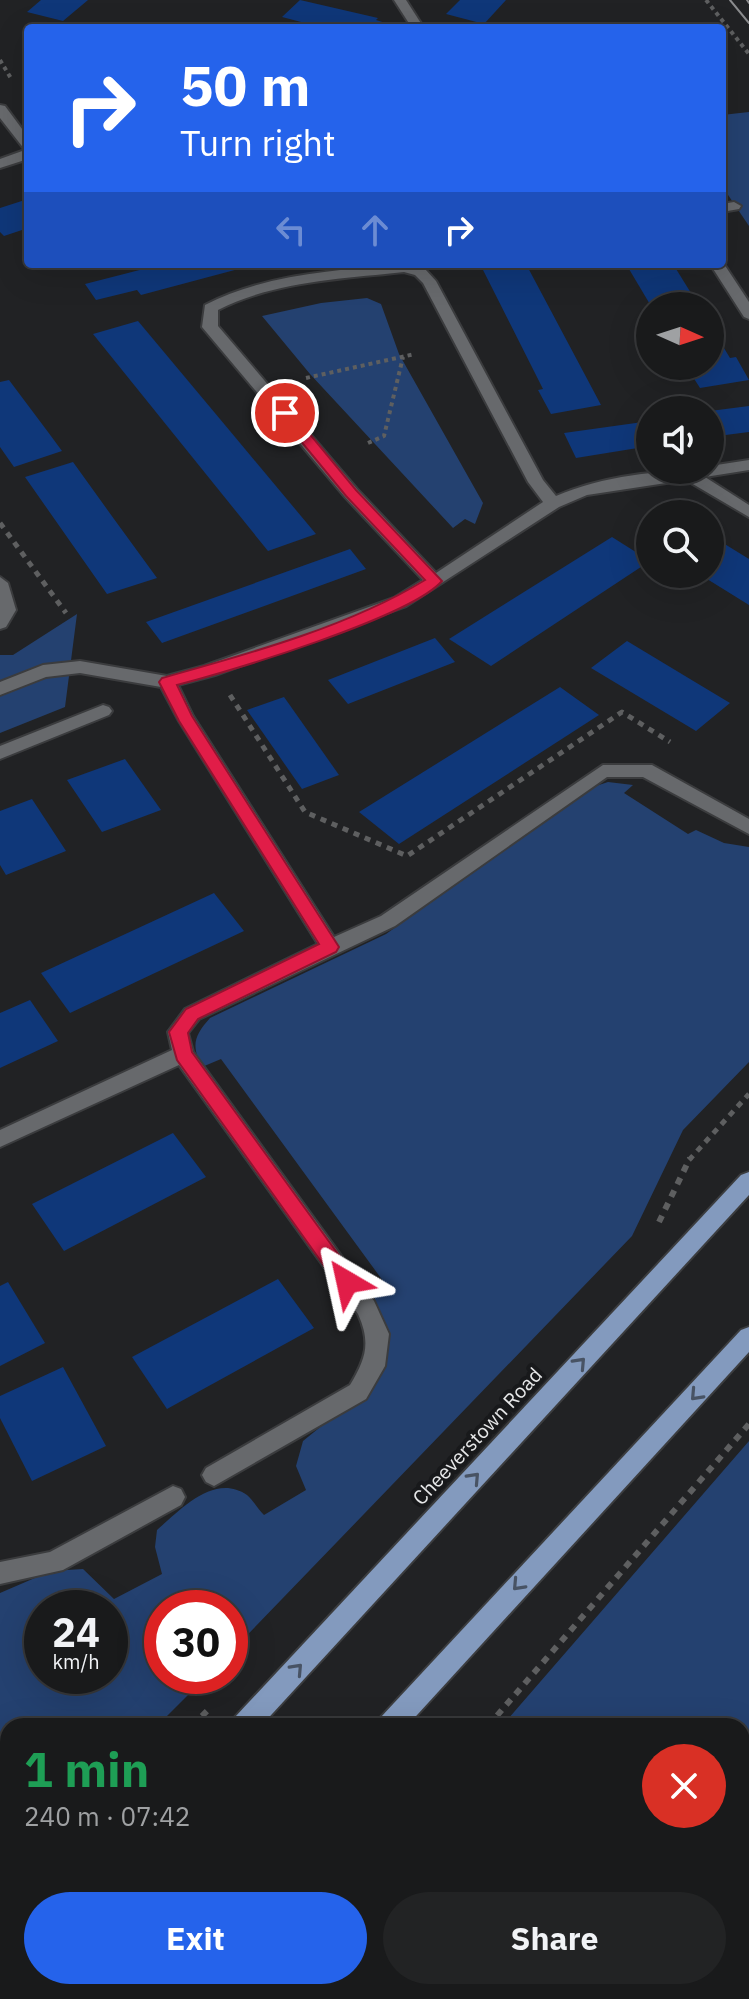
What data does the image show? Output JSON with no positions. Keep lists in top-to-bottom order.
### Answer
{
  "streets": {
    "main road": ["Cheeverstown Road"]
  },
  "north": "right",
  "page": {
    "turn": ["50 m", "Turn right"],
    "speed": "24 km/h",
    "limit": "30",
    "heading": ["1 min", "240 m · 07:42"],
    "buttons": ["Exit", "Share"]
  }
}
